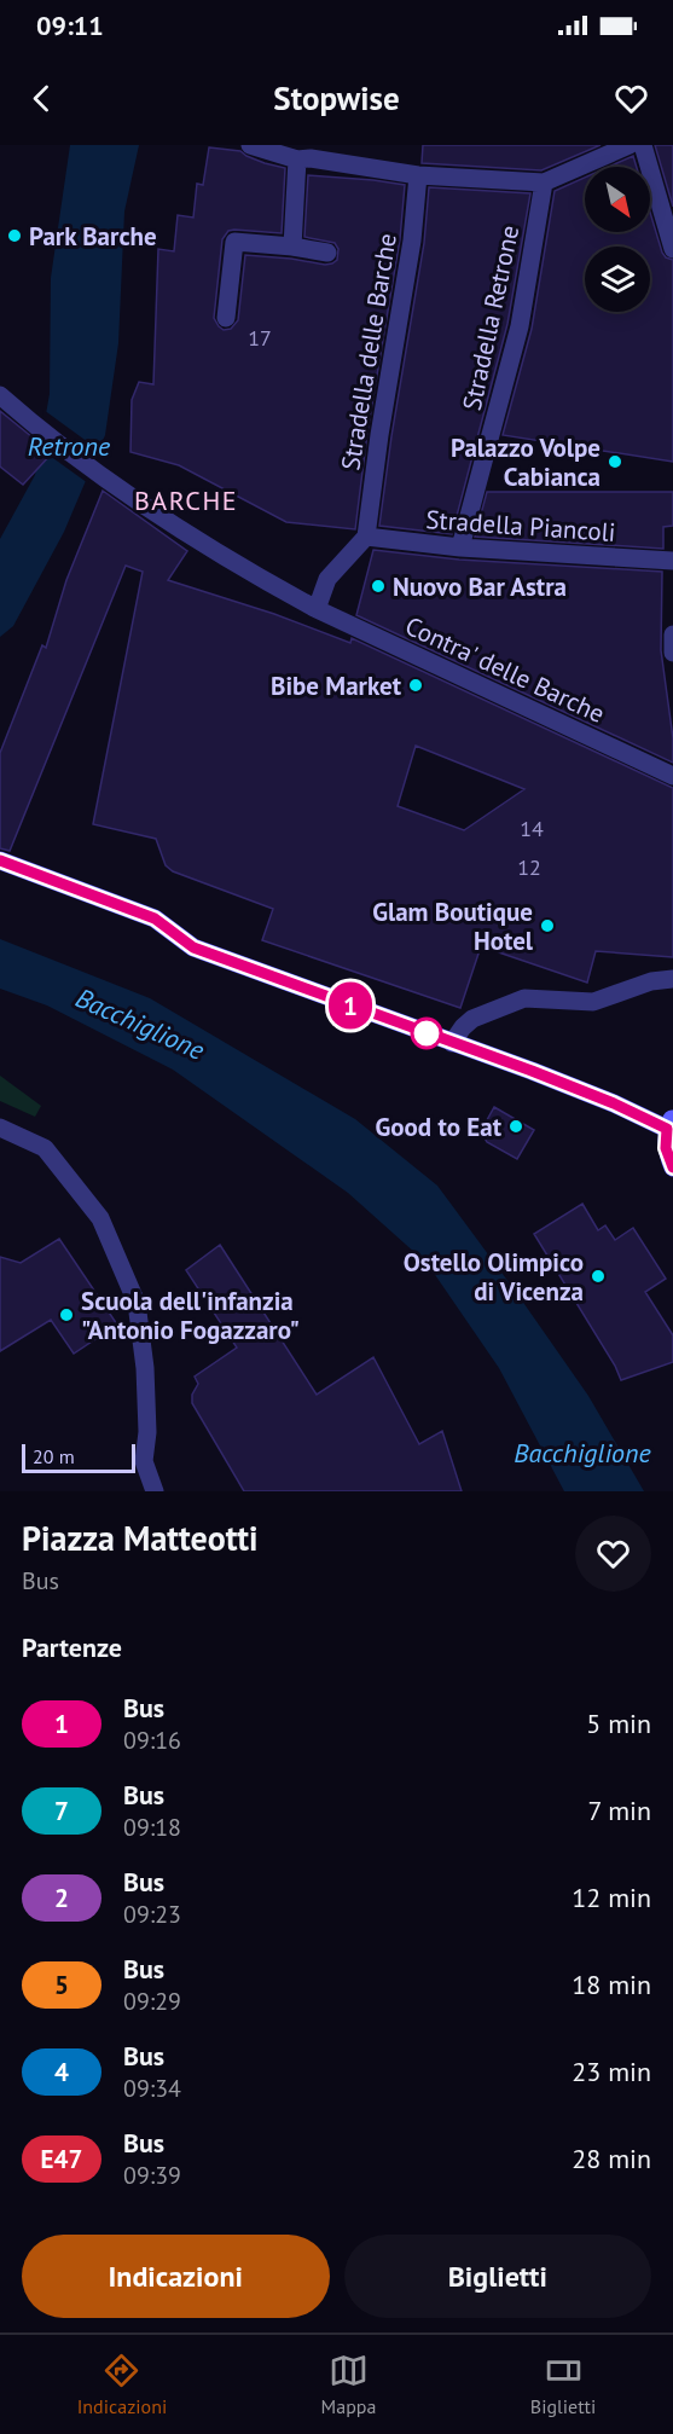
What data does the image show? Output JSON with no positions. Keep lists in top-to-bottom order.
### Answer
{
  "streets": {
    "street": [
      "Stradella Retrone",
      "Stradella delle Barche",
      "Stradella Piancoli",
      "Contra' delle Barche"
    ]
  },
  "crossings": [
    ["Stradella Retrone", "Stradella Piancoli"],
    ["Stradella delle Barche", "Stradella Piancoli"]
  ],
  "districts": ["BARCHE"],
  "water": ["Retrone", "Bacchiglione"],
  "places": [
    "Park Barche",
    "Palazzo Volpe Cabianca",
    "Nuovo Bar Astra",
    "Bibe Market",
    "Glam Boutique Hotel",
    "Good to Eat",
    "Ostello Olimpico di Vicenza",
    "Scuola dell'infanzia \"Antonio Fogazzaro\""
  ],
  "lines": ["bus line 1"],
  "house_numbers": ["17", "14", "12"],
  "scale_bar": "20 m",
  "north": "bottom right",
  "page": {
    "status": "09:11",
    "header": "Stopwise",
    "on_map": "1",
    "scale": "20 m",
    "heading": [
      ["Piazza Matteotti", "Bus"],
      "Partenze"
    ],
    "list": [
      {
        "mark": "1",
        "name": "Bus",
        "note": "09:16",
        "value": "5 min"
      },
      {
        "mark": "7",
        "name": "Bus",
        "note": "09:18",
        "value": "7 min"
      },
      {
        "mark": "2",
        "name": "Bus",
        "note": "09:23",
        "value": "12 min"
      },
      {
        "mark": "5",
        "name": "Bus",
        "note": "09:29",
        "value": "18 min"
      },
      {
        "mark": "4",
        "name": "Bus",
        "note": "09:34",
        "value": "23 min"
      },
      {
        "mark": "E47",
        "name": "Bus",
        "note": "09:39",
        "value": "28 min"
      }
    ],
    "buttons": ["Indicazioni", "Biglietti"],
    "tabs": ["Indicazioni", "Mappa", "Biglietti"]
  }
}
